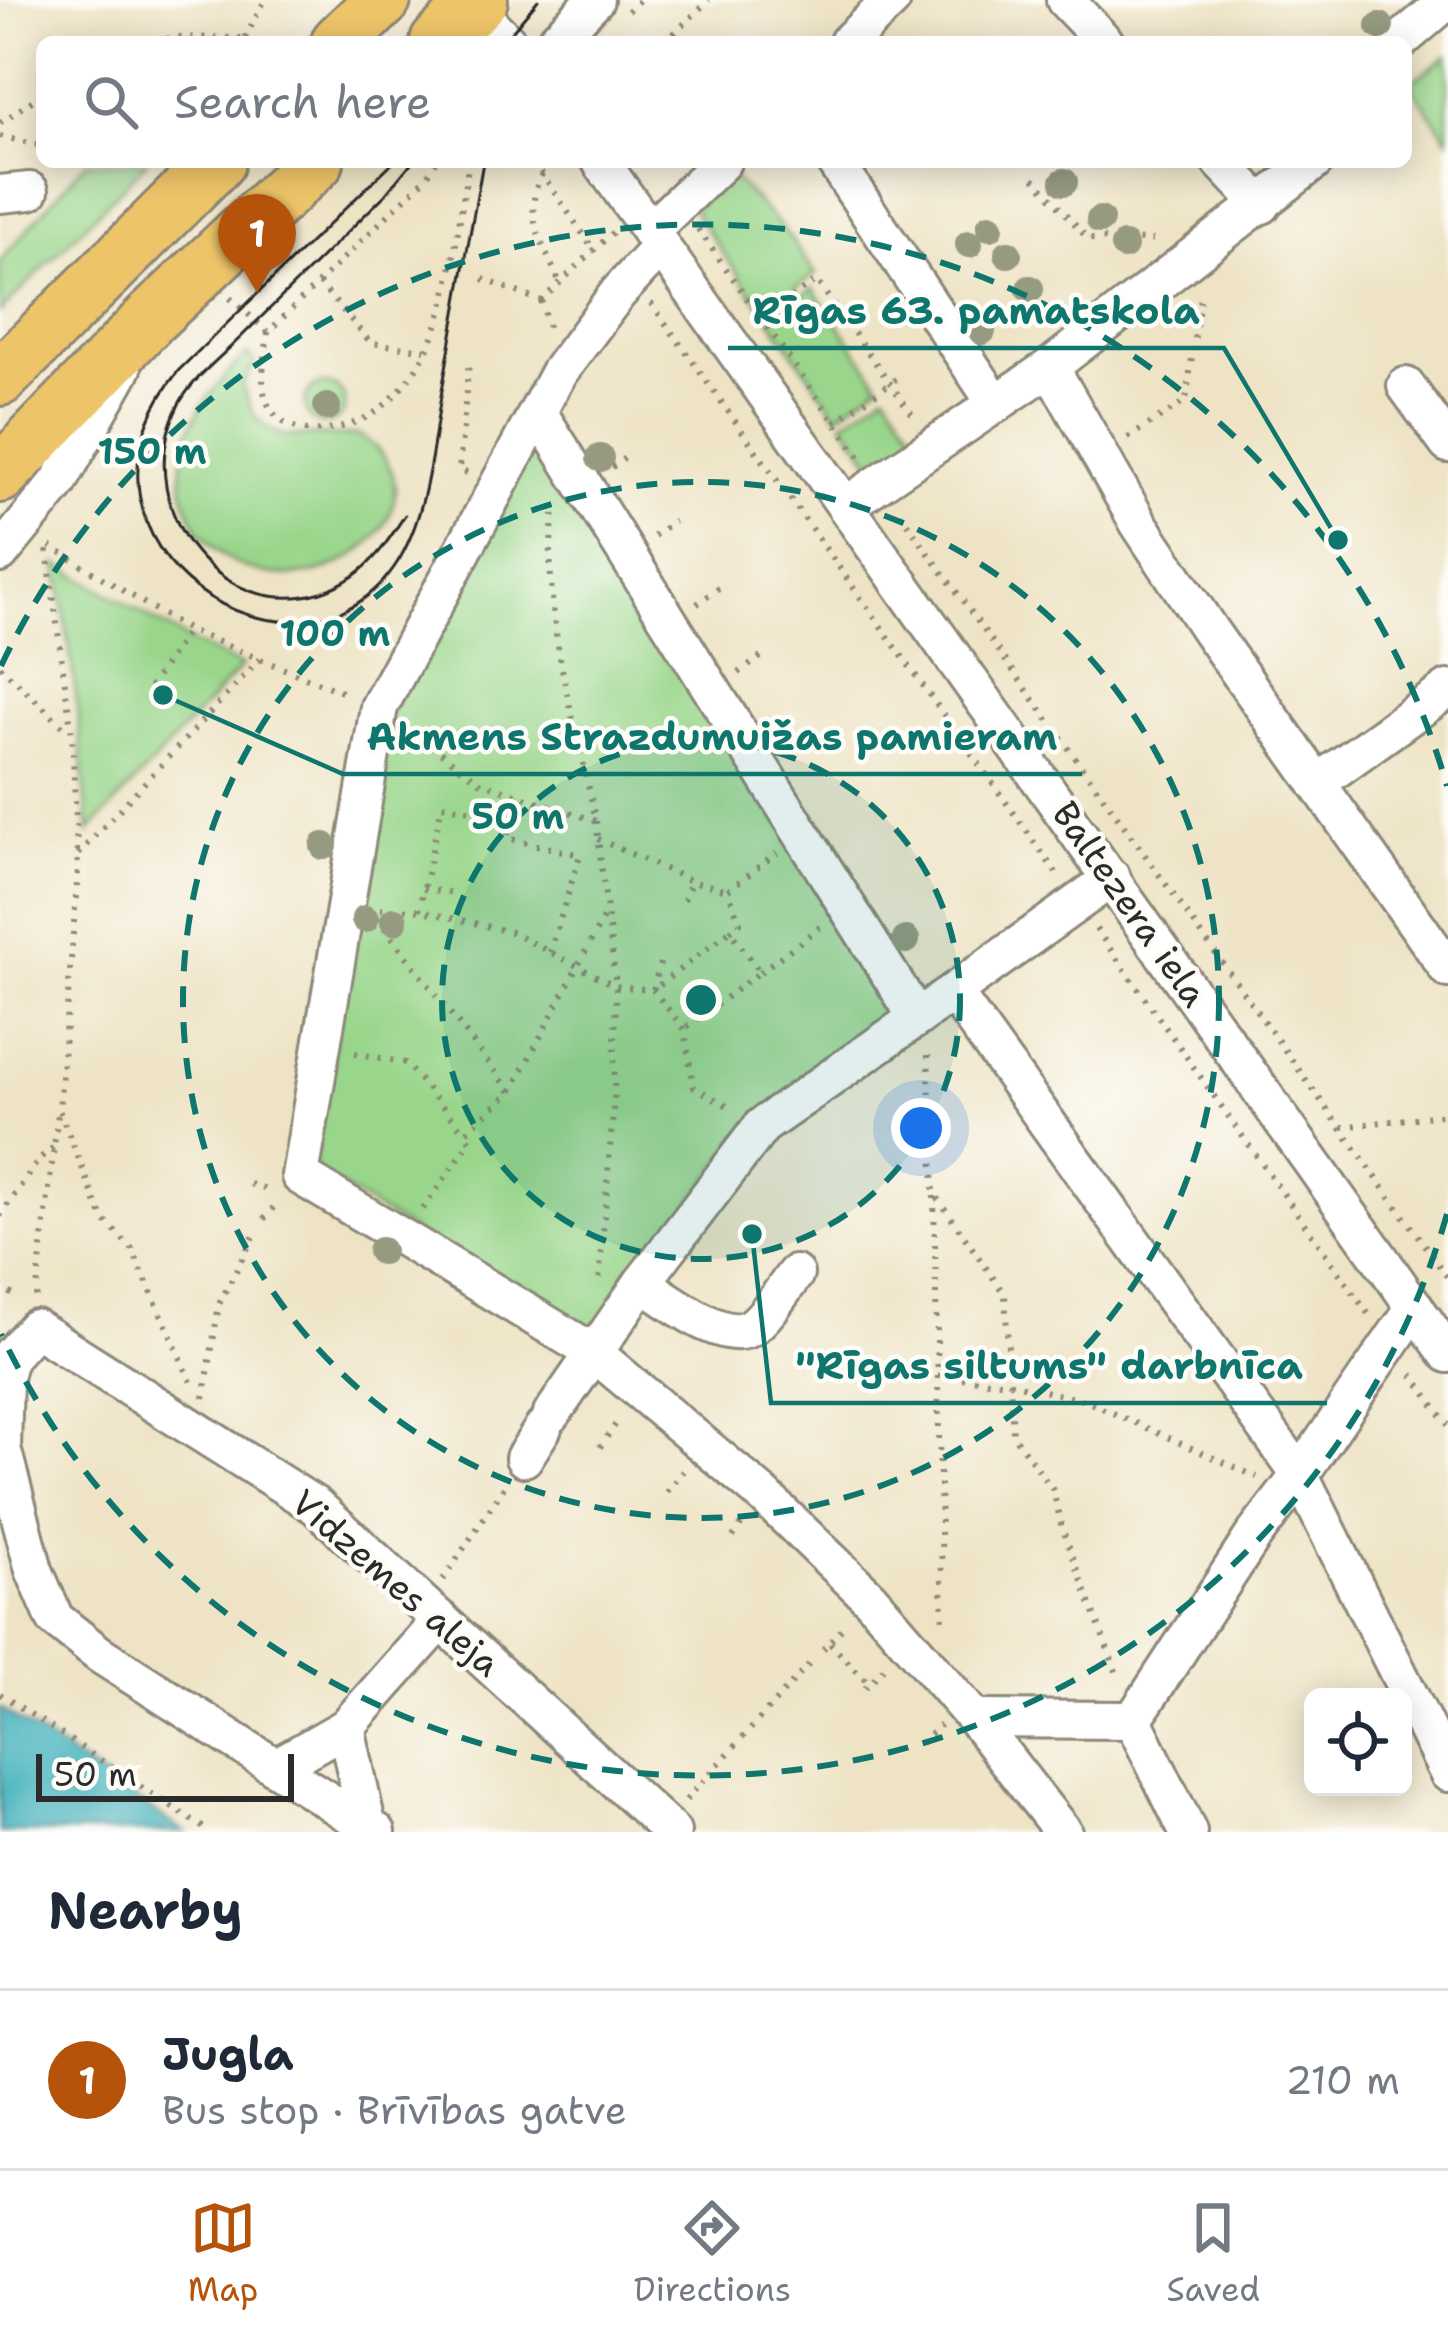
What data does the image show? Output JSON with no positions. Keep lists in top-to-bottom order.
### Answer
{
  "streets": {
    "street": ["Baltezera iela", "Vidzemes aleja"]
  },
  "places": ["Rīgas 63. pamatskola", "Akmens Strazdumuižas pamieram", "\"Rīgas siltums\" darbnīca"],
  "scale_bar": "50 m",
  "page": {
    "search": "Search here",
    "pins": "1",
    "scale": "50 m",
    "heading": "Nearby",
    "list": [
      {
        "mark": "1",
        "name": "Jugla",
        "note": "Bus stop · Brīvības gatve",
        "value": "210 m"
      }
    ],
    "nav": ["Map", "Directions", "Saved"]
  },
  "rings": ["150 m", "100 m", "50 m"]
}
